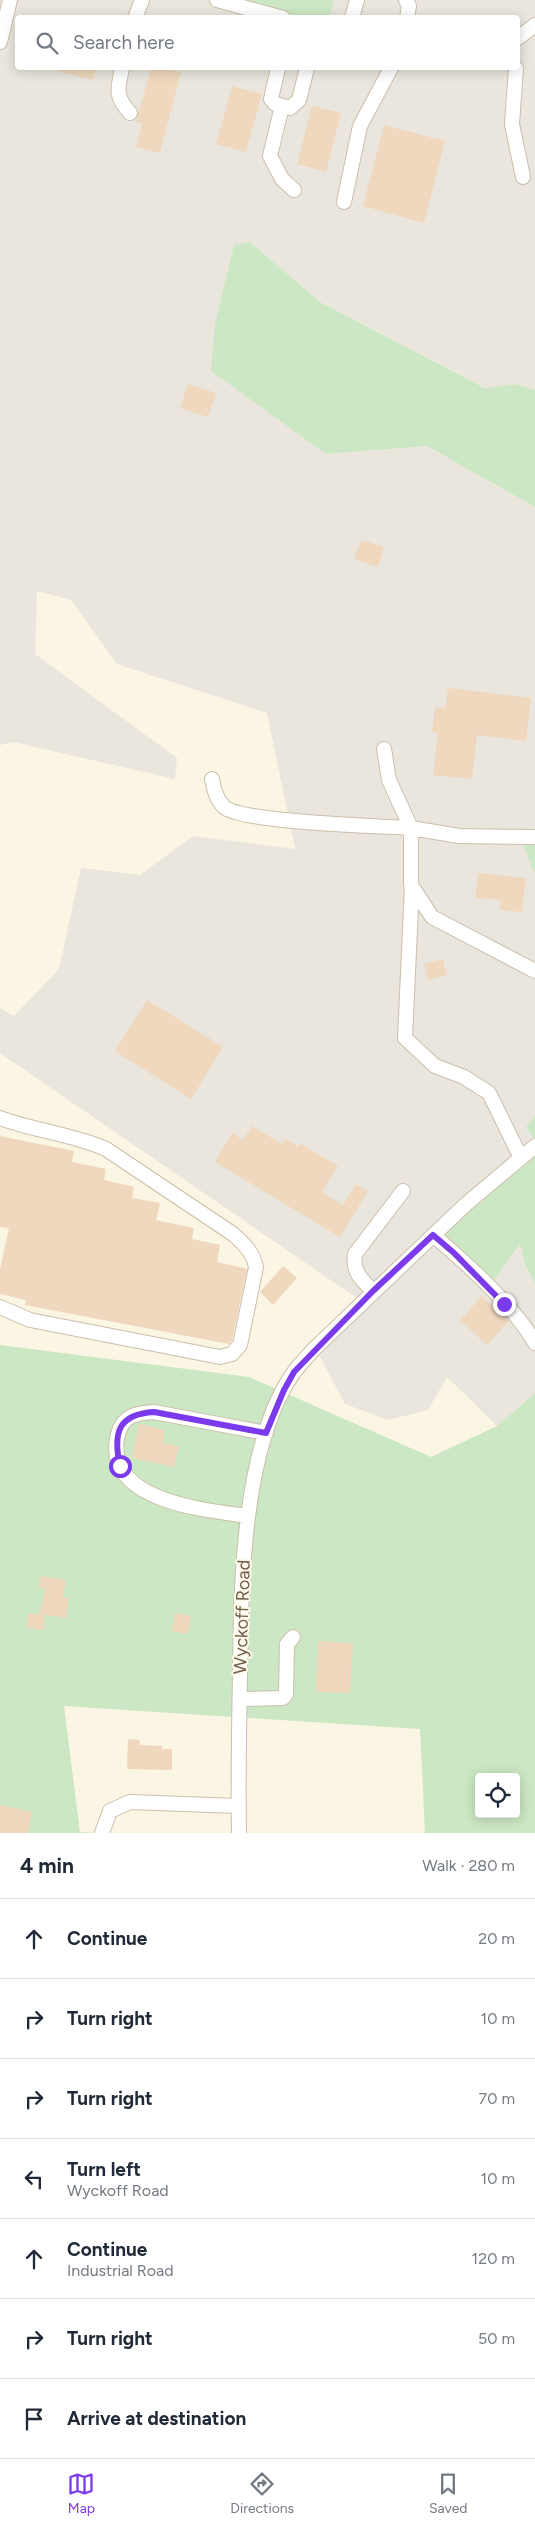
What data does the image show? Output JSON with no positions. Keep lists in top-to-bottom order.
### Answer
{
  "streets": {
    "street": ["Wyckoff Road"]
  },
  "page": {
    "search": "Search here",
    "heading": ["4 min", "Walk · 280 m"],
    "list": [
      ["Continue", "20 m"],
      ["Turn right", "10 m"],
      ["Turn right", "70 m"],
      ["Turn left", "Wyckoff Road", "10 m"],
      ["Continue", "Industrial Road", "120 m"],
      ["Turn right", "50 m"],
      "Arrive at destination"
    ],
    "nav": ["Map", "Directions", "Saved"]
  }
}
